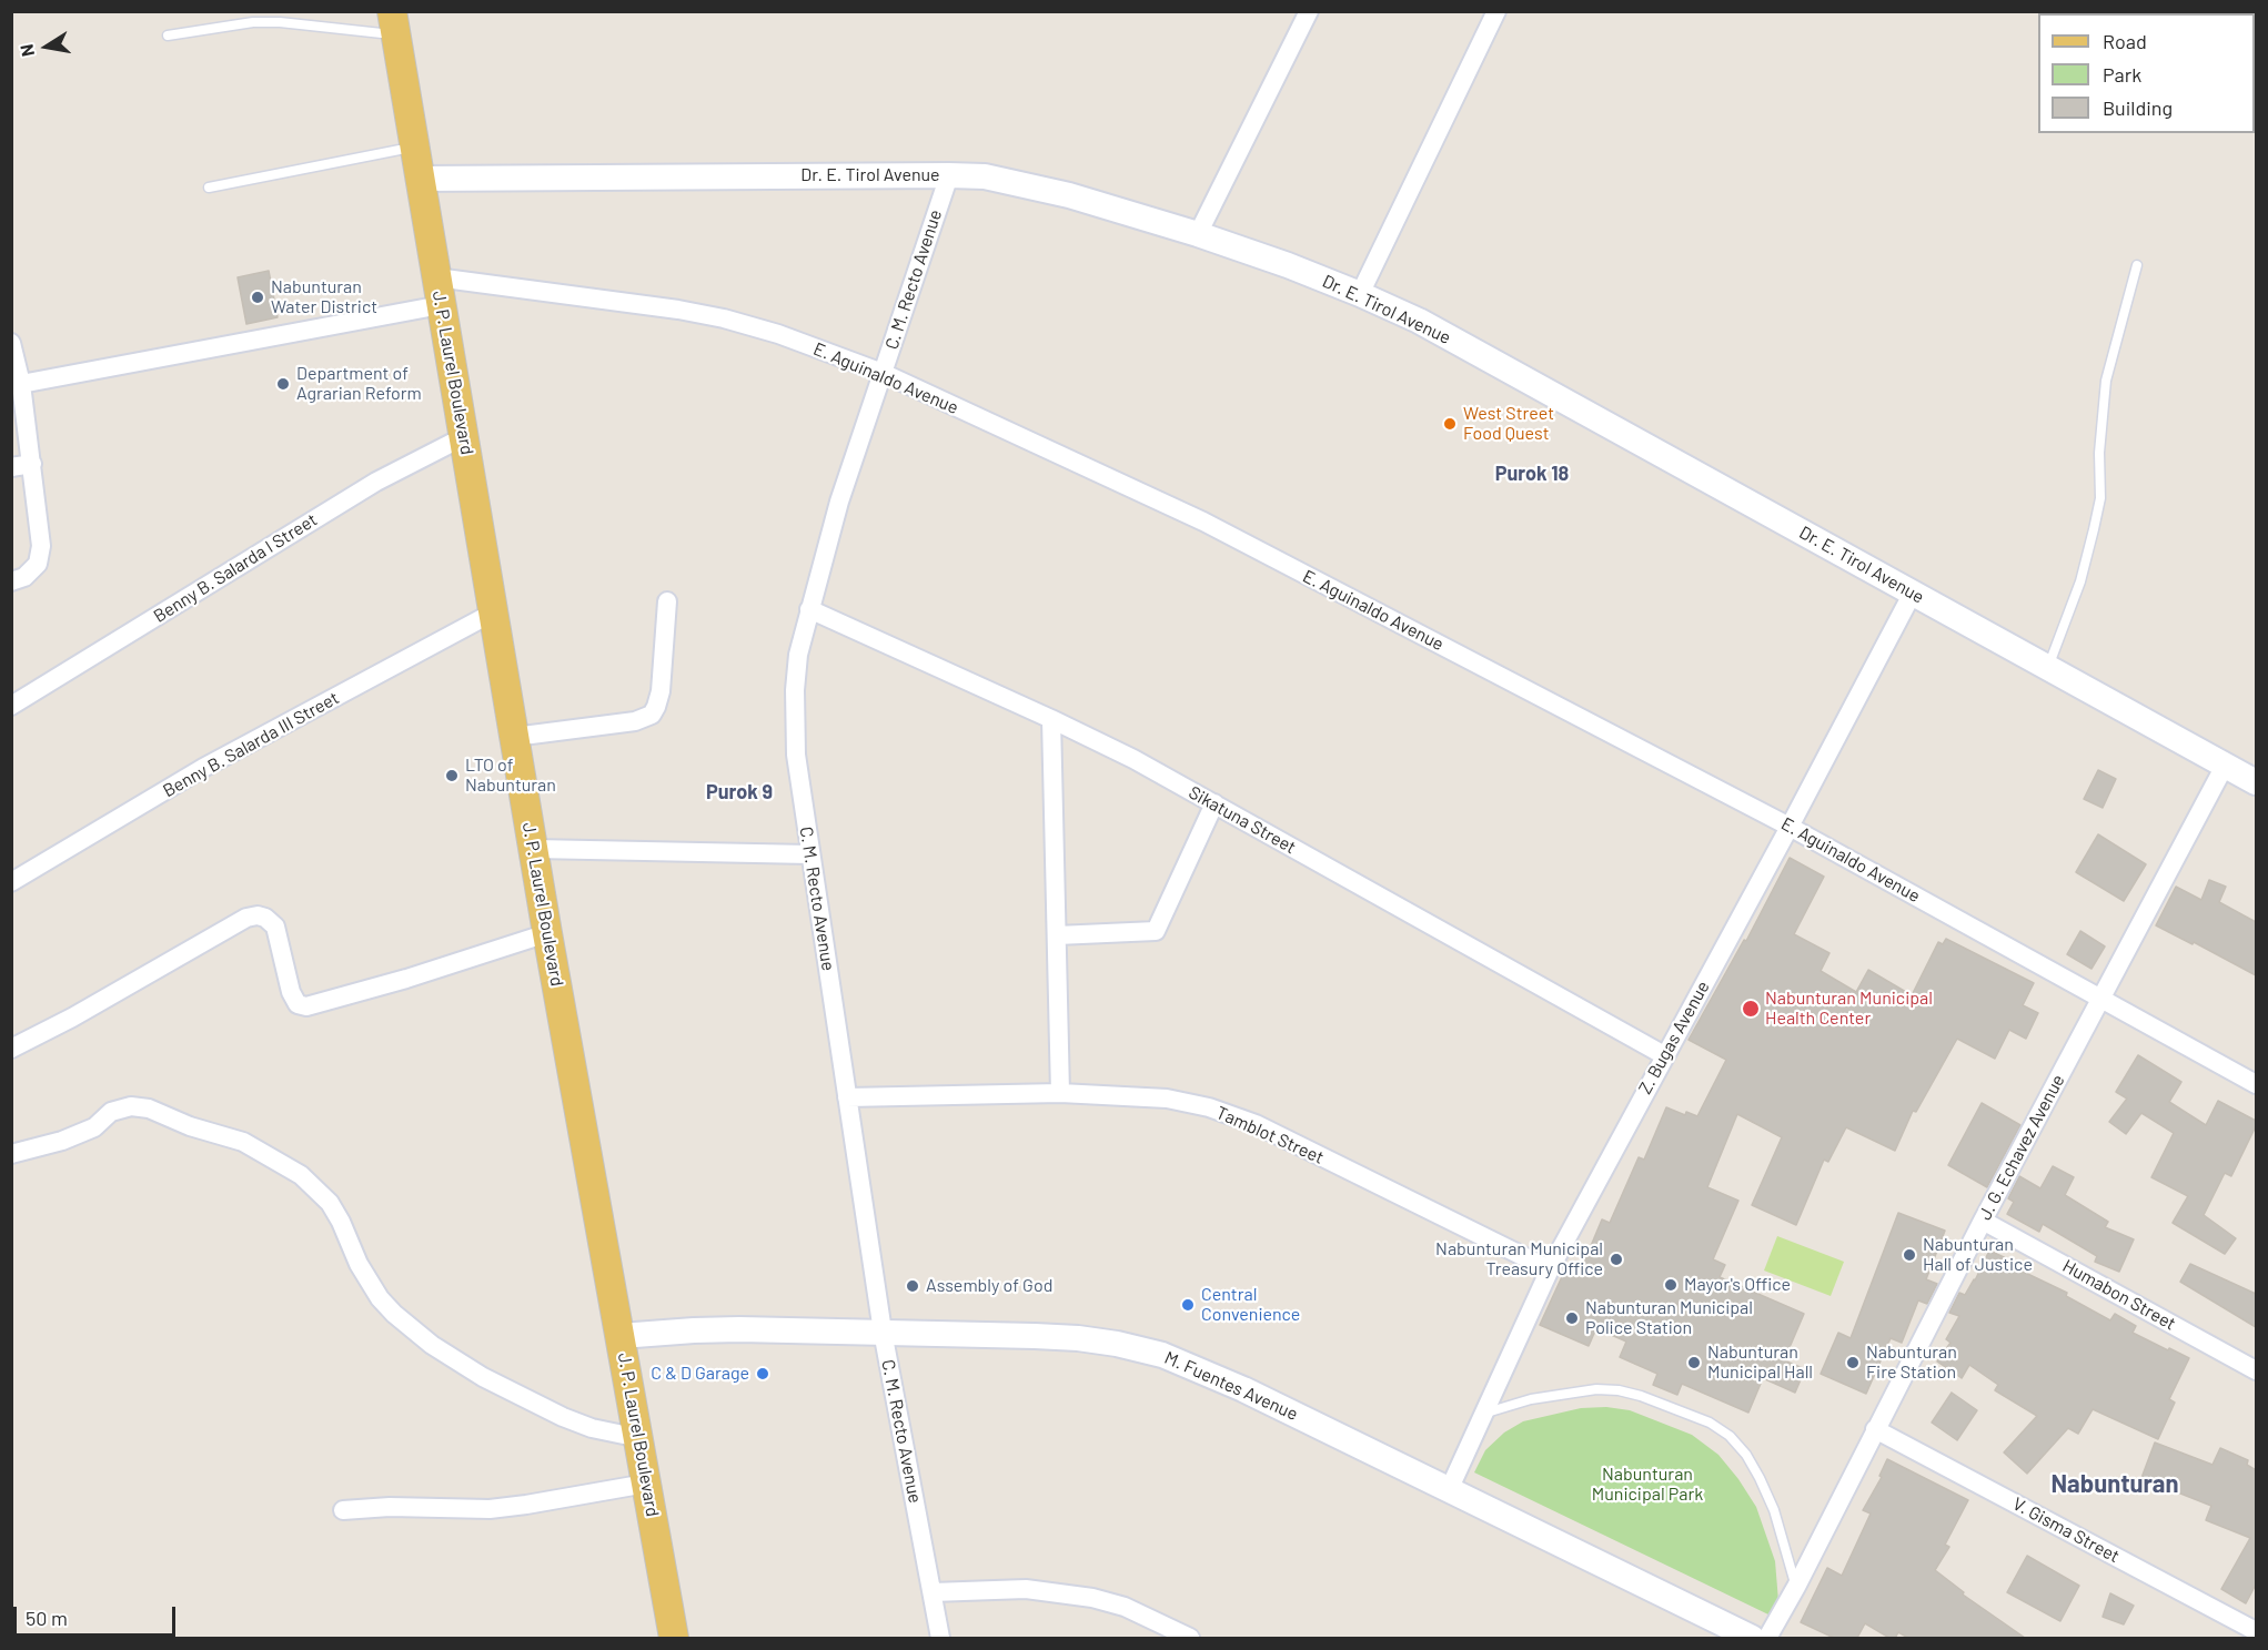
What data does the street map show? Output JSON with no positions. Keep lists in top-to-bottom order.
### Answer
{
  "streets": {
    "main road": ["Dr. E. Tirol Avenue", "J. P. Laurel Boulevard", "M. Fuentes Avenue"],
    "street": [
      "C. M. Recto Avenue",
      "E. Aguinaldo Avenue",
      "Benny B. Salarda I Street",
      "Benny B. Salarda III Street",
      "Sikatuna Street",
      "Z. Bugas Avenue",
      "Tamblot Street",
      "J. G. Echavez Avenue",
      "Humabon Street",
      "V. Gisma Street"
    ]
  },
  "crossings": [
    ["Dr. E. Tirol Avenue", "C. M. Recto Avenue"],
    ["Dr. E. Tirol Avenue", "J. P. Laurel Boulevard"],
    ["Dr. E. Tirol Avenue", "Z. Bugas Avenue"],
    ["Dr. E. Tirol Avenue", "J. G. Echavez Avenue"],
    ["C. M. Recto Avenue", "E. Aguinaldo Avenue"],
    ["C. M. Recto Avenue", "Sikatuna Street"],
    ["C. M. Recto Avenue", "Tamblot Street"],
    ["C. M. Recto Avenue", "M. Fuentes Avenue"],
    ["J. P. Laurel Boulevard", "E. Aguinaldo Avenue"],
    ["J. P. Laurel Boulevard", "Benny B. Salarda I Street"],
    ["J. P. Laurel Boulevard", "Benny B. Salarda III Street"],
    ["J. P. Laurel Boulevard", "M. Fuentes Avenue"],
    ["E. Aguinaldo Avenue", "Z. Bugas Avenue"],
    ["E. Aguinaldo Avenue", "J. G. Echavez Avenue"],
    ["Sikatuna Street", "Z. Bugas Avenue"],
    ["Z. Bugas Avenue", "Tamblot Street"],
    ["Z. Bugas Avenue", "M. Fuentes Avenue"],
    ["J. G. Echavez Avenue", "Humabon Street"],
    ["J. G. Echavez Avenue", "V. Gisma Street"]
  ],
  "districts": ["Purok 18", "Purok 9", "Nabunturan"],
  "parks": ["Nabunturan Municipal Park"],
  "places": [
    "Nabunturan Water District",
    "Department of Agrarian Reform",
    "West Street Food Quest",
    "LTO of Nabunturan",
    "Nabunturan Municipal Health Center",
    "Nabunturan Hall of Justice",
    "Nabunturan Municipal Treasury Office",
    "Mayor's Office",
    "Assembly of God",
    "Central Convenience",
    "Nabunturan Municipal Police Station",
    "Nabunturan Municipal Hall",
    "Nabunturan Fire Station",
    "C & D Garage"
  ],
  "legend": ["Road", "Park", "Building"],
  "scale_bar": "50 m",
  "north": "left"
}
